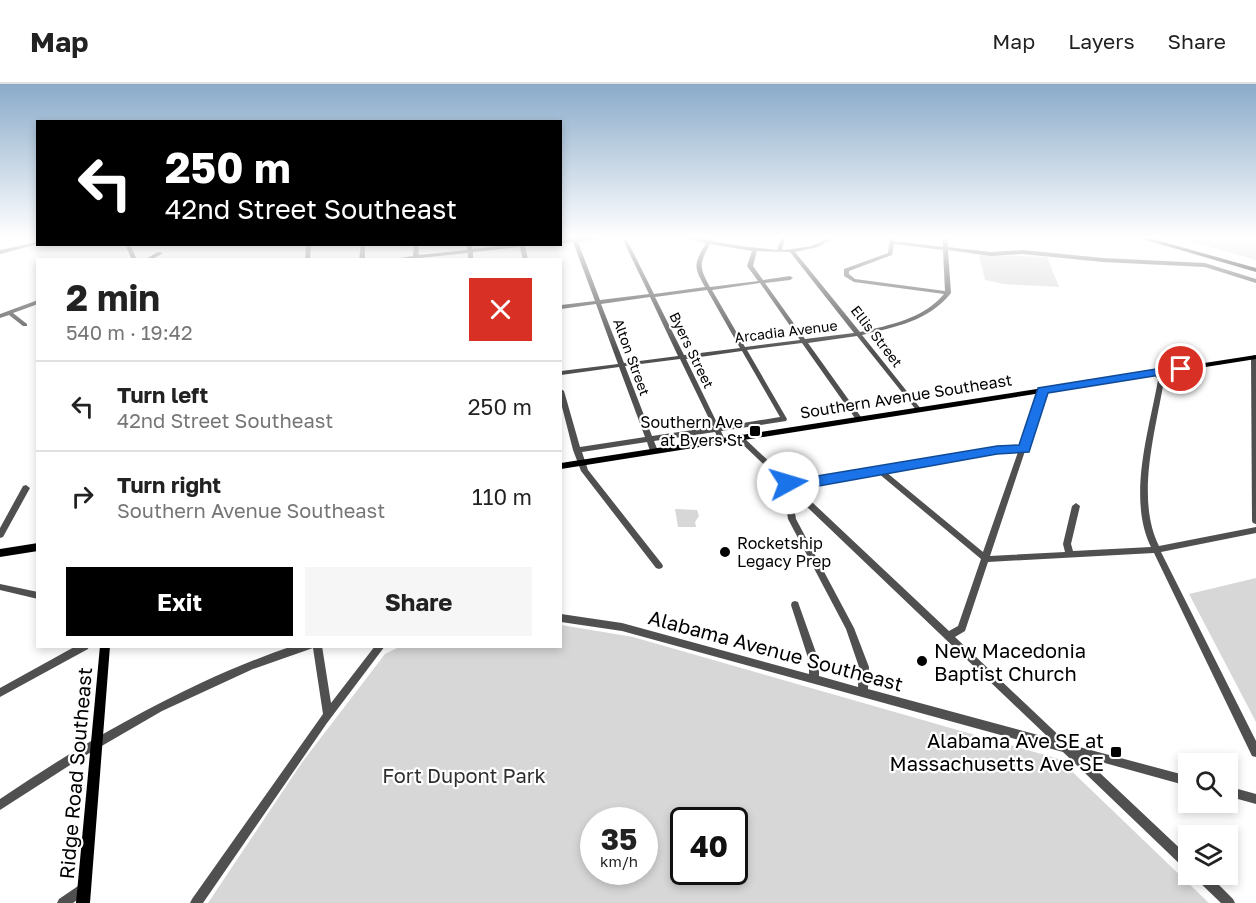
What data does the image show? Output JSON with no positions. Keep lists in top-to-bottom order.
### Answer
{
  "streets": {
    "main road": ["Southern Avenue Southeast", "Ridge Road Southeast"],
    "street": [
      "Arcadia Avenue",
      "Ellis Street",
      "Byers Street",
      "Alton Street",
      "Alabama Avenue Southeast"
    ]
  },
  "crossings": [
    ["Arcadia Avenue", "Ellis Street"],
    ["Arcadia Avenue", "Byers Street"],
    ["Arcadia Avenue", "Alton Street"],
    ["Ellis Street", "Southern Avenue Southeast"],
    ["Byers Street", "Southern Avenue Southeast"],
    ["Alton Street", "Southern Avenue Southeast"]
  ],
  "parks": ["Fort Dupont Park"],
  "places": {
    "transit": ["Southern Ave at Byers St", "Alabama Ave SE at Massachusetts Ave SE"],
    "other": ["Rocketship Legacy Prep", "New Macedonia Baptist Church"]
  },
  "page": {
    "header": "Map",
    "nav": ["Map", "Layers", "Share"],
    "turn": ["250 m", "42nd Street Southeast"],
    "heading": ["2 min", "540 m · 19:42"],
    "list": [
      {
        "name": "Turn left",
        "note": "42nd Street Southeast",
        "value": "250 m"
      },
      {
        "name": "Turn right",
        "note": "Southern Avenue Southeast",
        "value": "110 m"
      }
    ],
    "buttons": ["Exit", "Share"],
    "speed": "35 km/h",
    "limit": "40"
  }
}
